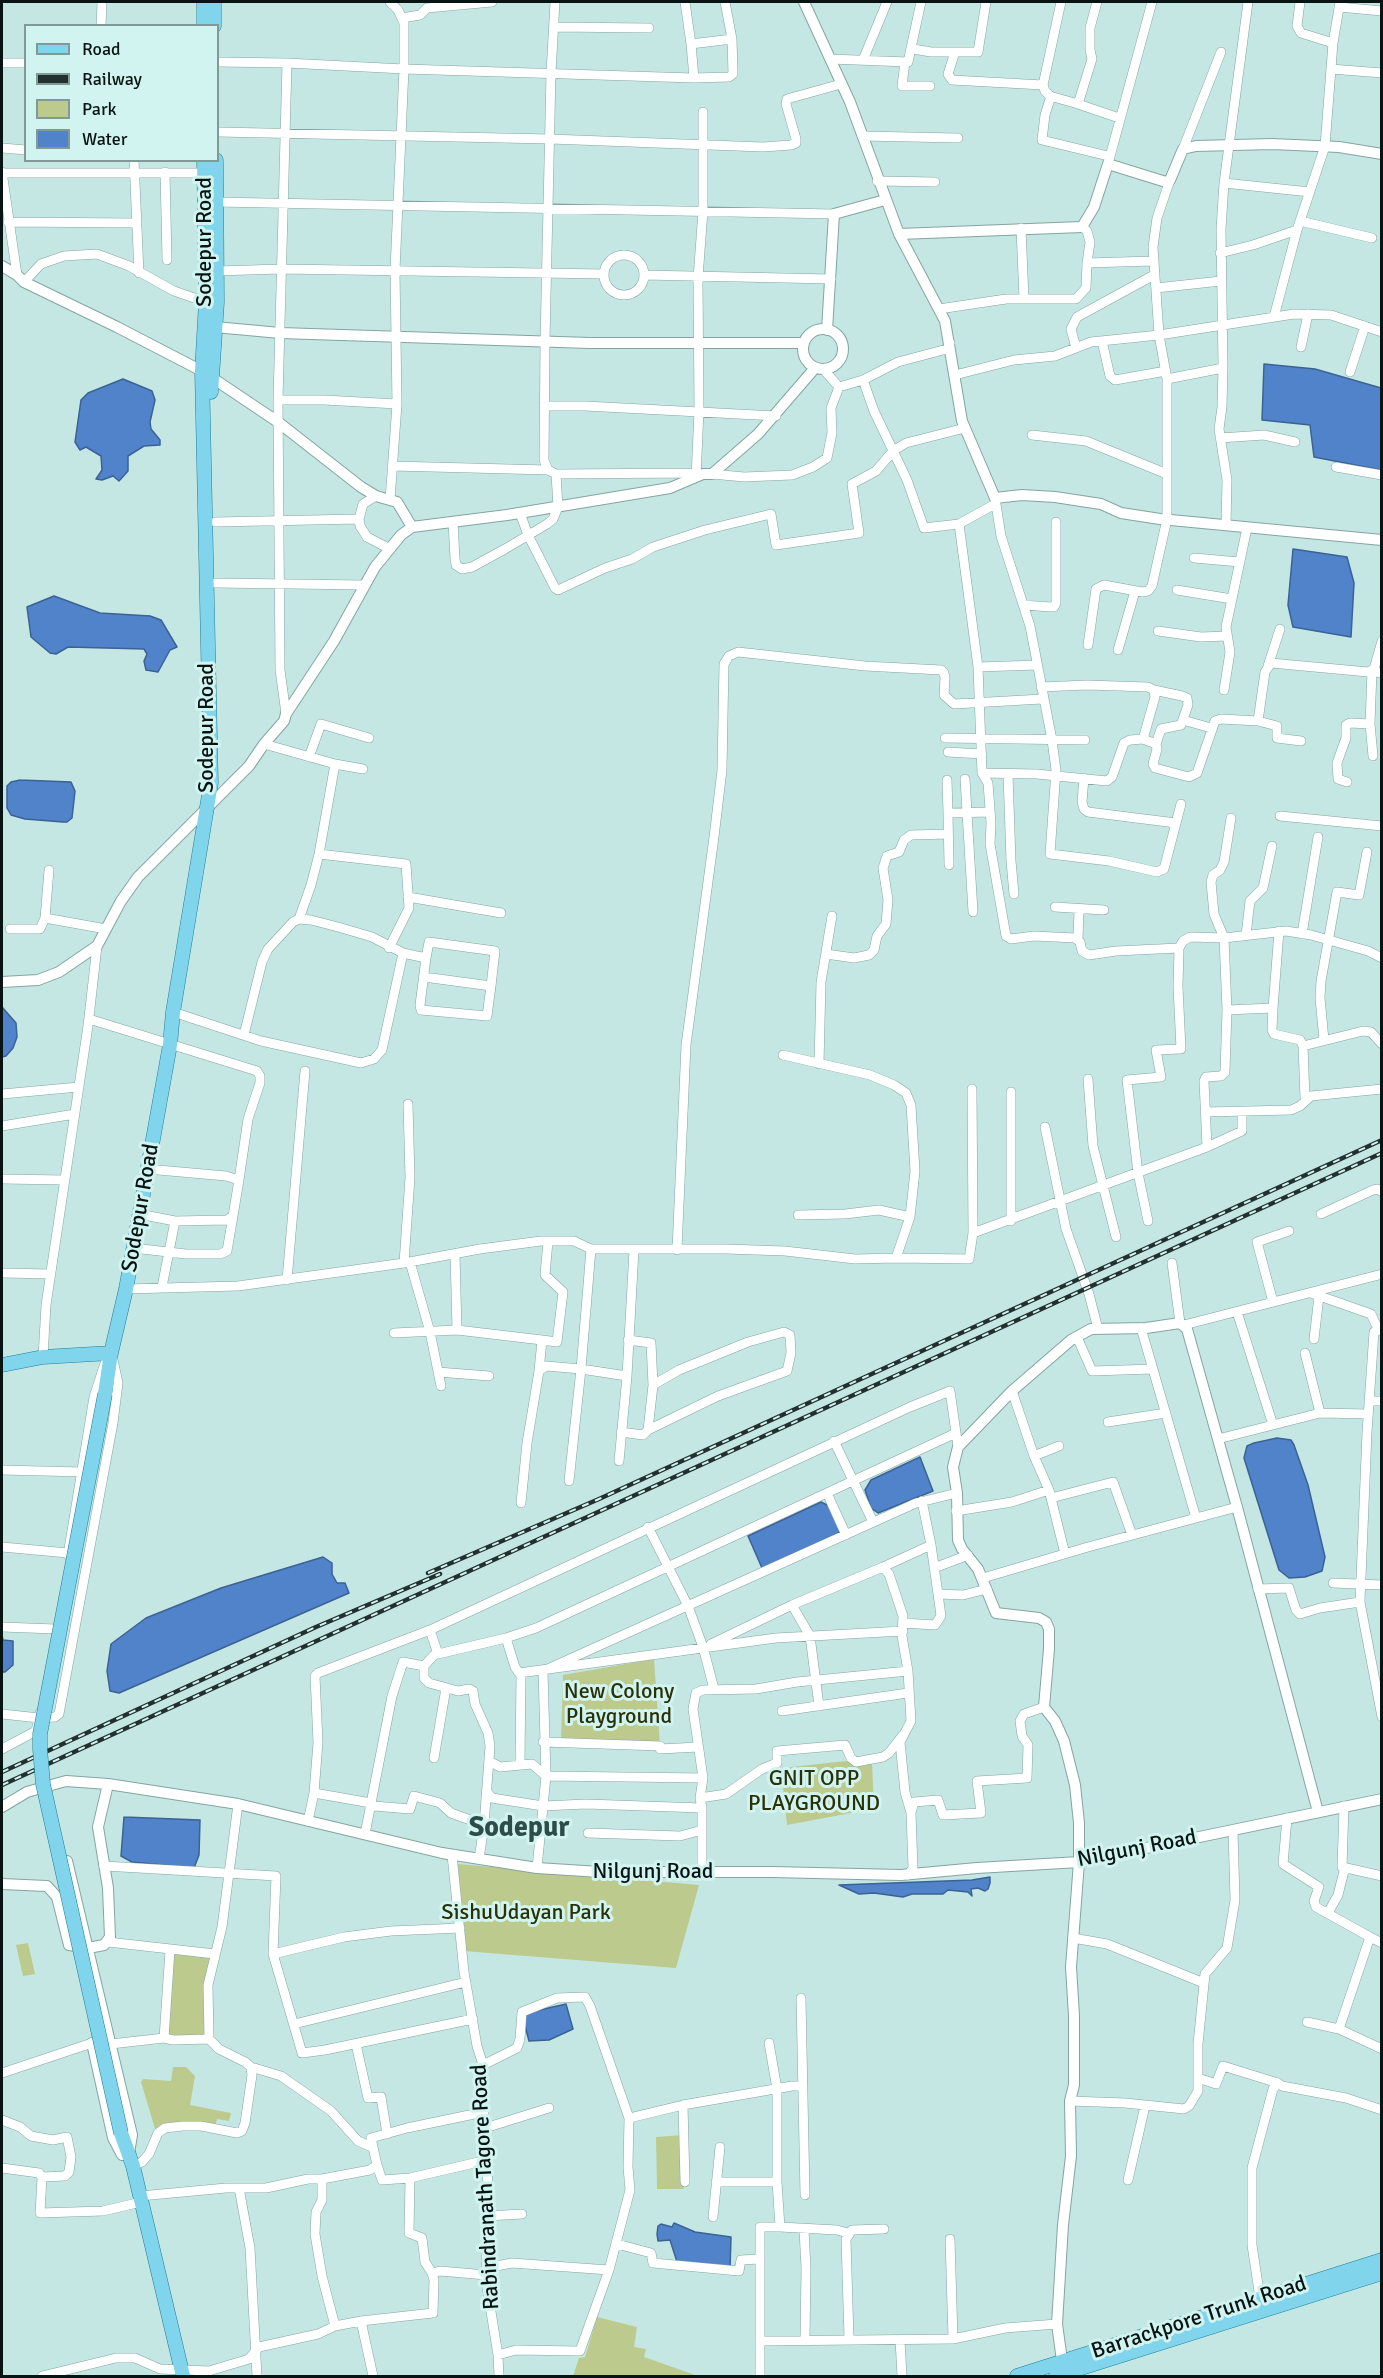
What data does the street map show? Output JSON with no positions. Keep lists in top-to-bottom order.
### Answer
{
  "streets": {
    "main road": ["Sodepur Road", "Barrackpore Trunk Road"],
    "street": ["Nilgunj Road", "Rabindranath Tagore Road"]
  },
  "crossings": [
    ["Nilgunj Road", "Rabindranath Tagore Road"]
  ],
  "districts": ["Sodepur"],
  "parks": ["New Colony Playground", "GNIT OPP PLAYGROUND", "SishuUdayan Park"],
  "legend": [
    "Road",
    "Railway",
    "Park",
    "Water"
  ]
}
